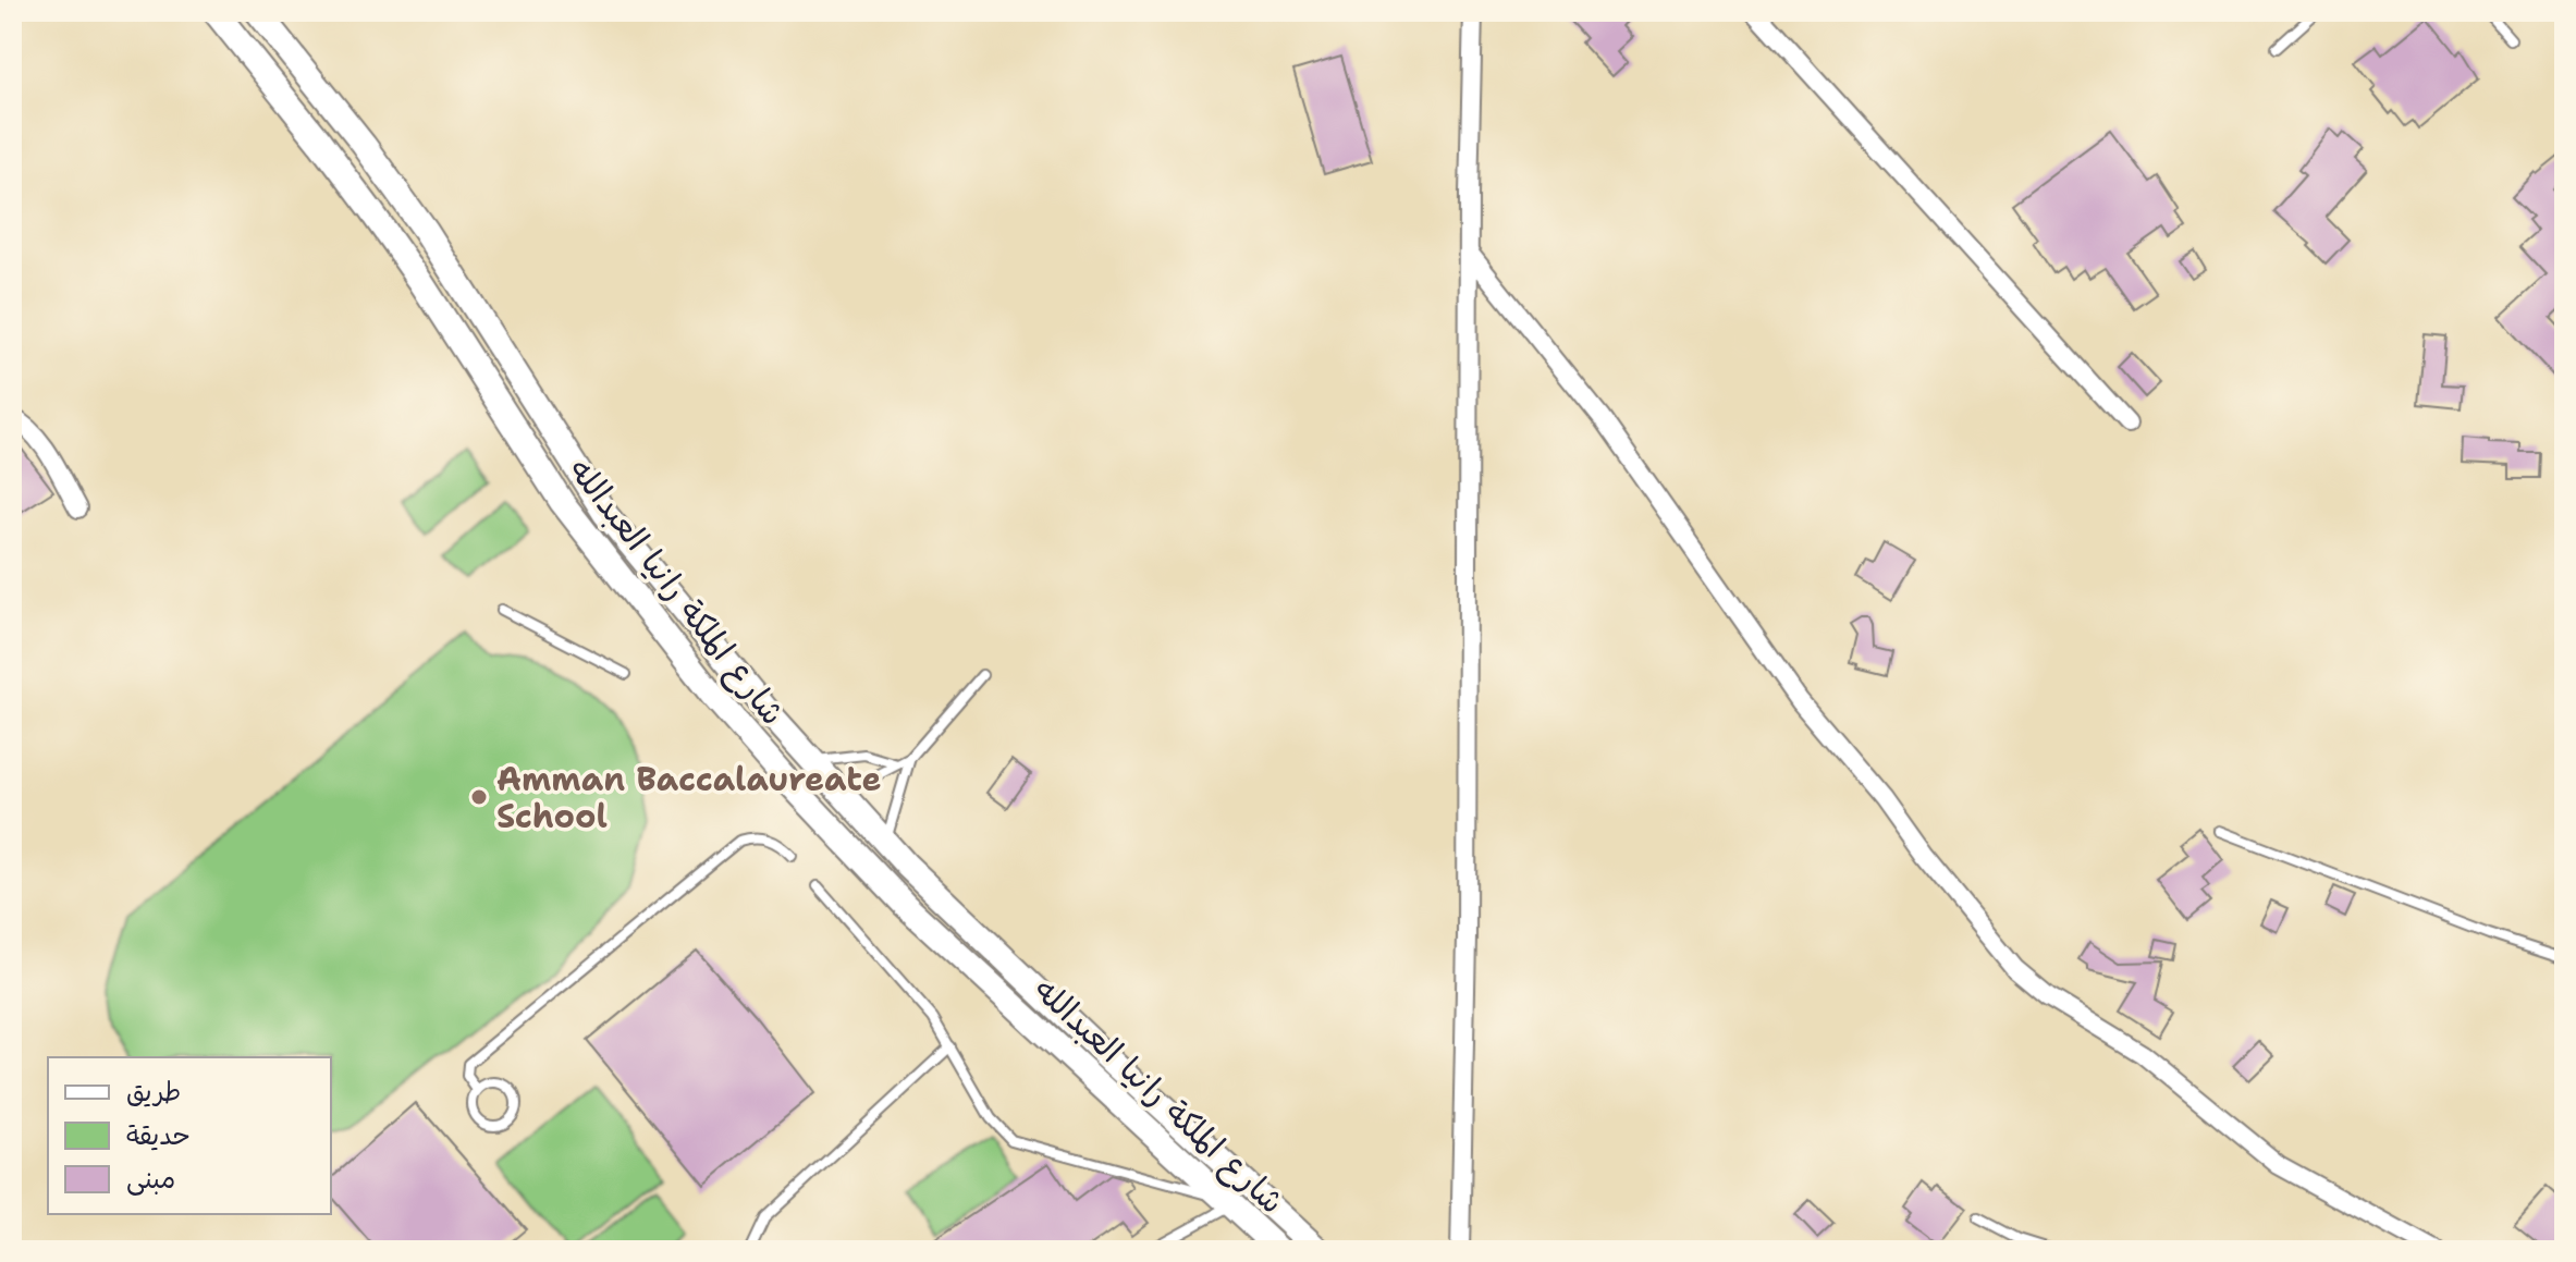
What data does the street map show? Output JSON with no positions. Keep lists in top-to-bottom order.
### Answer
{
  "streets": {
    "main road": ["شارع الملكة رانيا العبدالله"]
  },
  "places": ["Amman Baccalaureate School"],
  "legend": ["طريق", "حديقة", "مبنى"]
}
